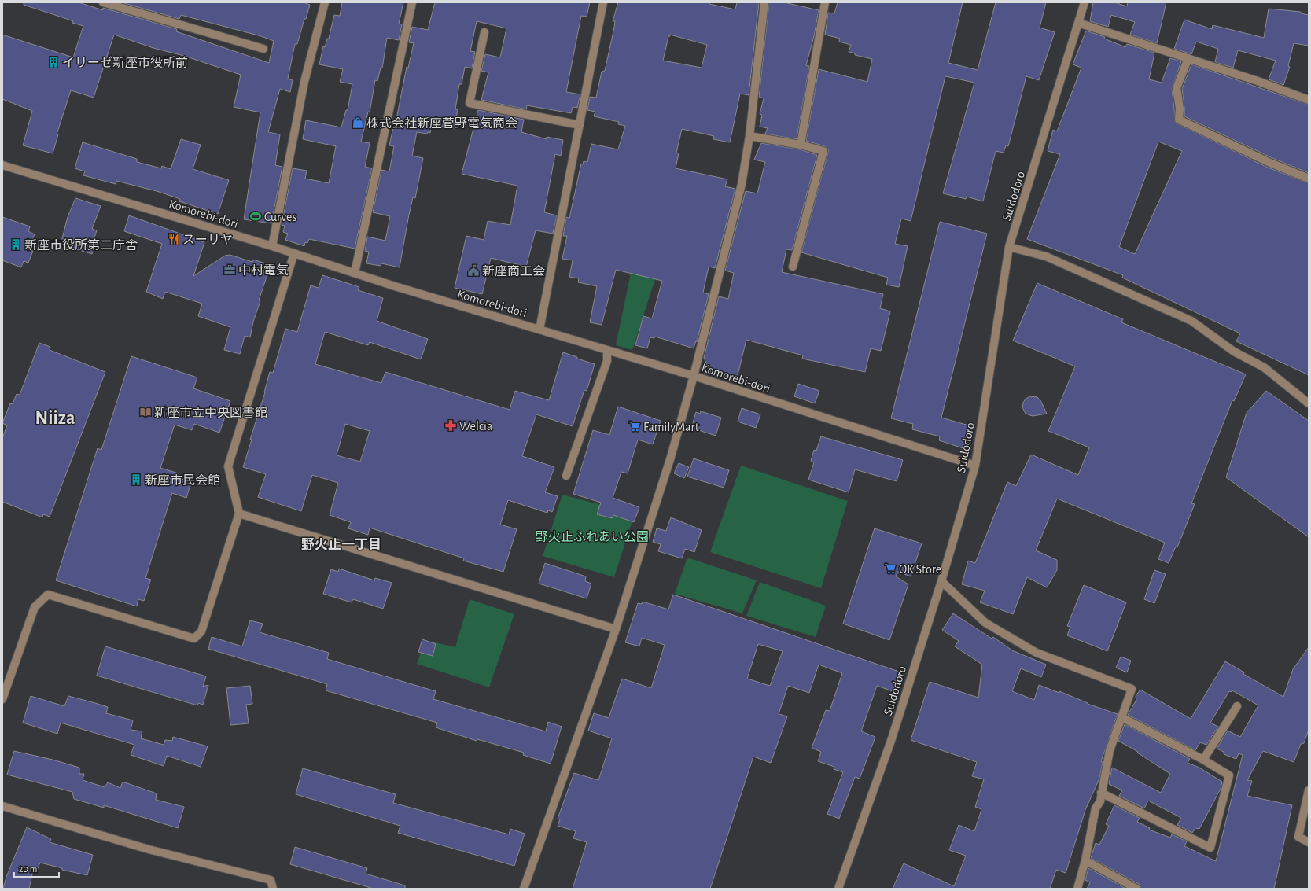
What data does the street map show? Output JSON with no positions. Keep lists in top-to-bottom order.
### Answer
{
  "streets": {
    "street": ["Suidodoro", "Komorebi-dori"]
  },
  "crossings": [
    ["Suidodoro", "Komorebi-dori"]
  ],
  "districts": ["Niiza", "野火止一丁目"],
  "parks": ["野火止ふれあい公園"],
  "places": {
    "building": ["イリーゼ新座市役所前", "新座市役所第二庁舎", "新座市民会館"],
    "shop": ["株式会社新座菅野電気商会"],
    "sports": ["Curves"],
    "restaurant": ["スーリヤ"],
    "office": ["中村電気"],
    "public building": ["新座商工会"],
    "library": ["新座市立中央図書館"],
    "pharmacy": ["Welcia"],
    "supermarket": ["FamilyMart", "OK Store"]
  },
  "scale_bar": "20 m"
}
